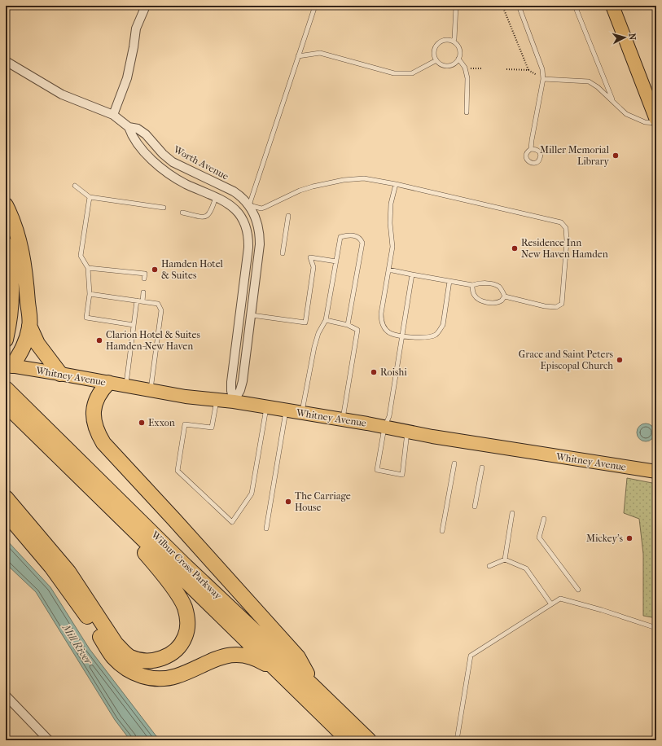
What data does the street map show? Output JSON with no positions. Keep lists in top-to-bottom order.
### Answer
{
  "streets": {
    "highway": ["Wilbur Cross Parkway"],
    "main road": ["Whitney Avenue"],
    "street": ["Worth Avenue"]
  },
  "crossings": [
    ["Worth Avenue", "Whitney Avenue"]
  ],
  "water": ["Mill River"],
  "places": [
    "Miller Memorial Library",
    "Residence Inn New Haven Hamden",
    "Hamden Hotel & Suites",
    "Clarion Hotel & Suites Hamden-New Haven",
    "Grace and Saint Peters Episcopal Church",
    "Roishi",
    "Exxon",
    "The Carriage House",
    "Mickey’s"
  ],
  "north": "right"
}
